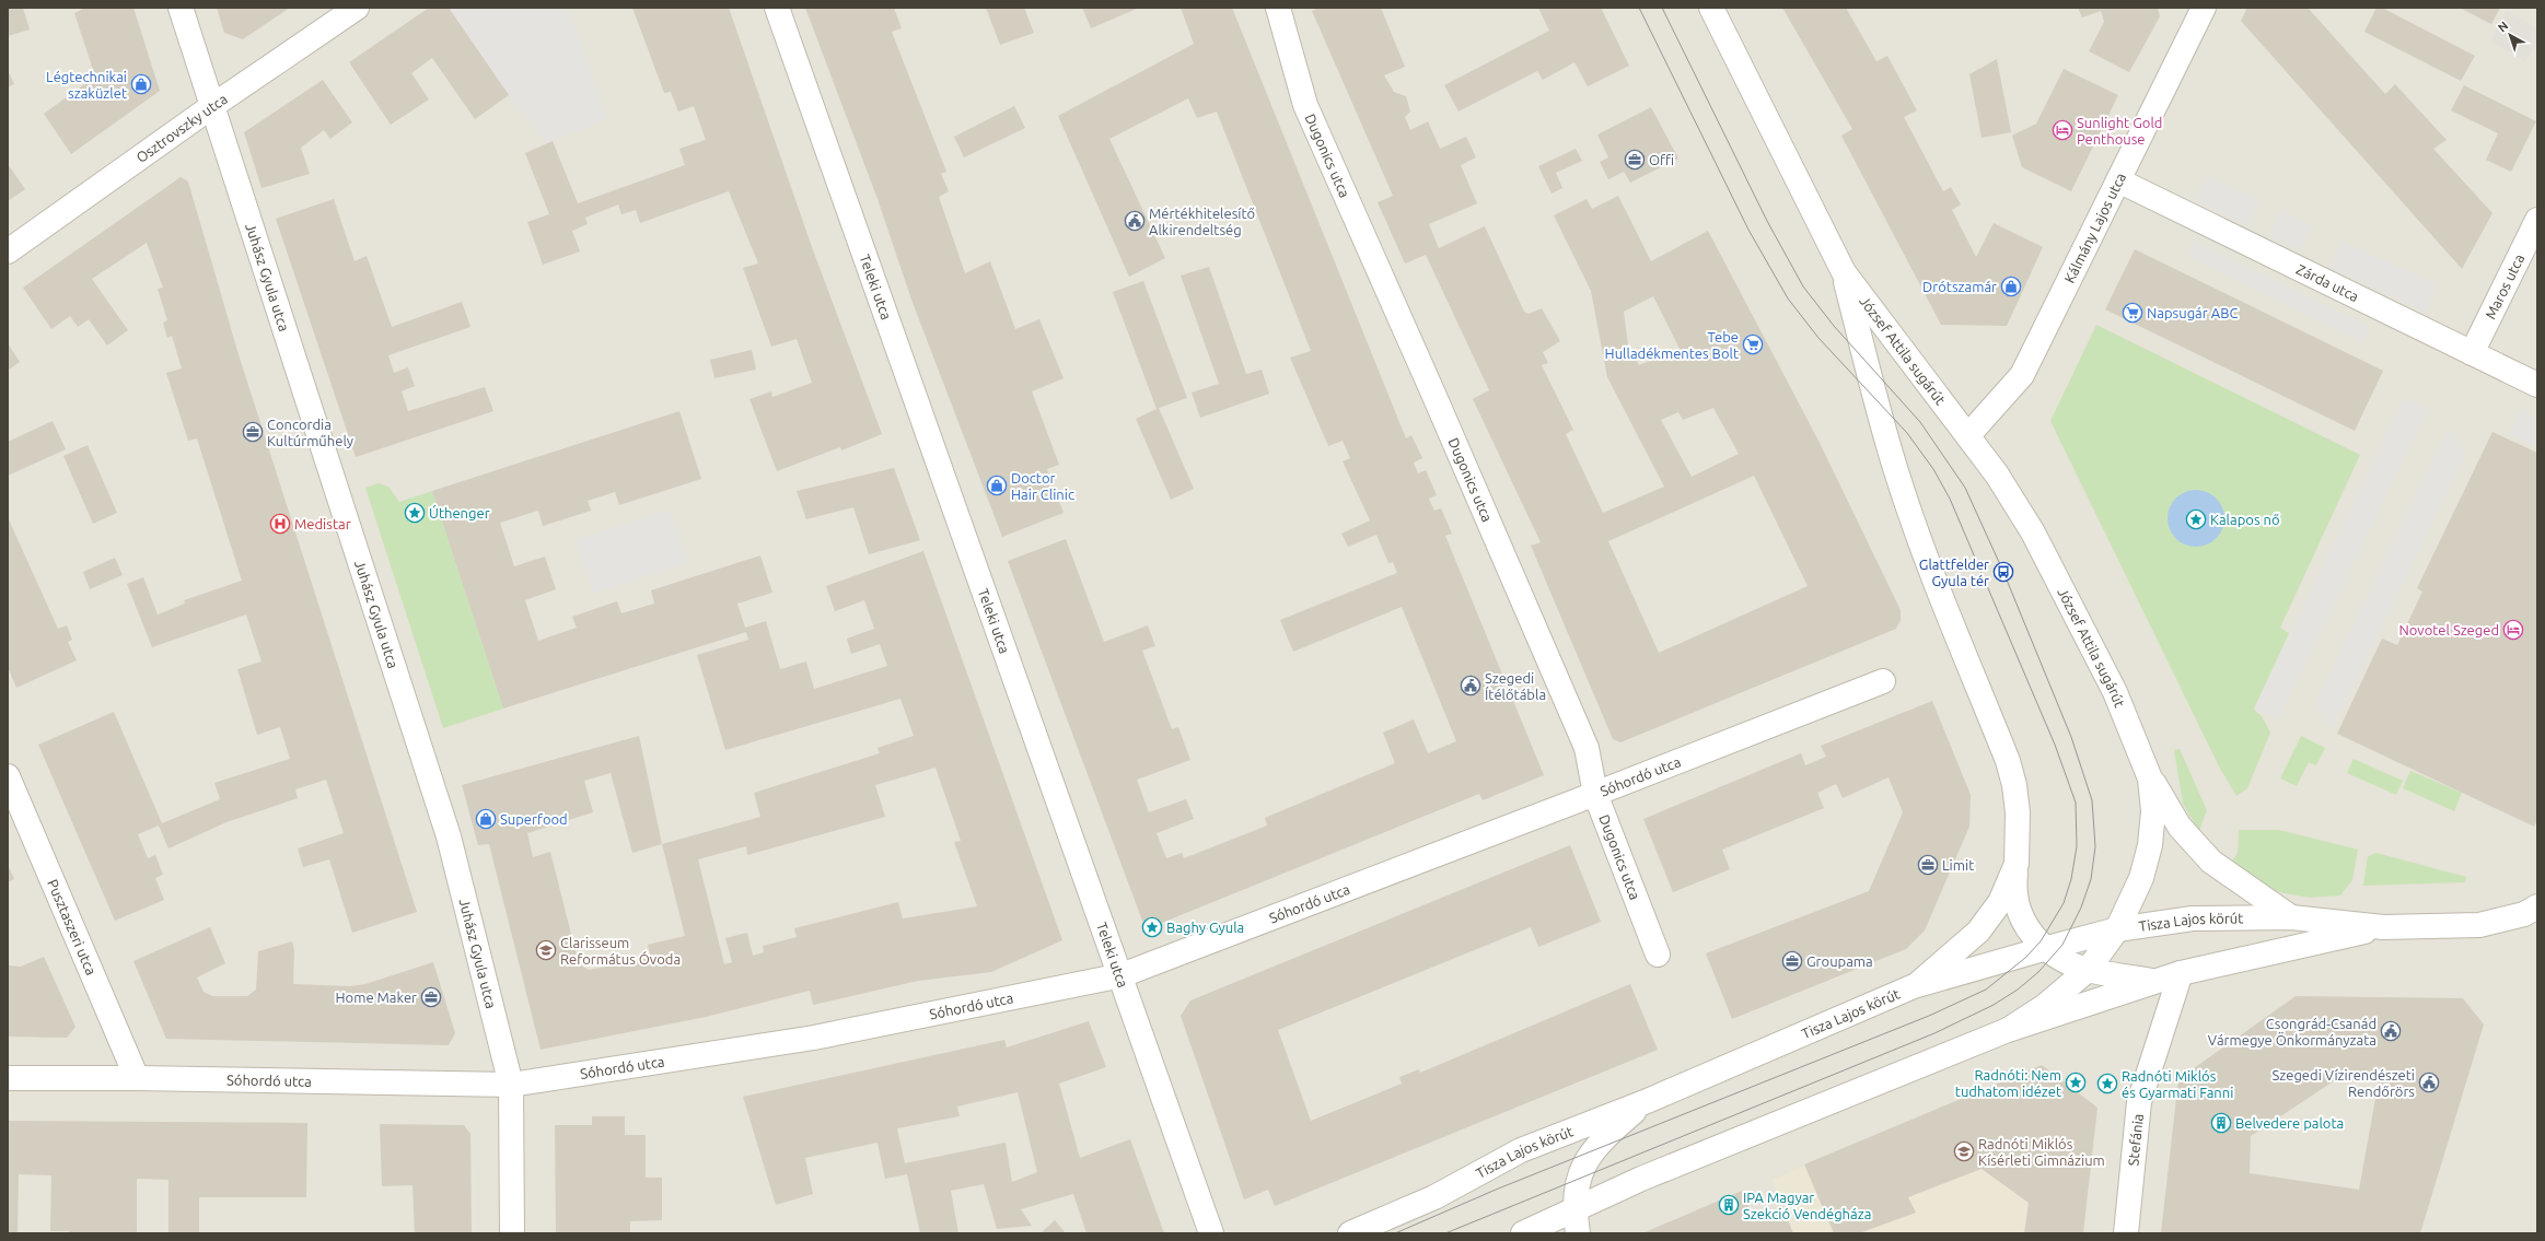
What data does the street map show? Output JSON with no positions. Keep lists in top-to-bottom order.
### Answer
{
  "streets": {
    "street": [
      "Osztrovszky utca",
      "Dugonics utca",
      "Kálmány Lajos utca",
      "Juhász Gyula utca",
      "Zárda utca",
      "Teleki utca",
      "Maros utca",
      "József Attila sugárút",
      "Sóhordó utca",
      "Tisza Lajos körút",
      "Pusztaszeri utca",
      "Stefánia"
    ]
  },
  "crossings": [
    ["Osztrovszky utca", "Juhász Gyula utca"],
    ["Dugonics utca", "Sóhordó utca"],
    ["Kálmány Lajos utca", "Zárda utca"],
    ["Kálmány Lajos utca", "József Attila sugárút"],
    ["Juhász Gyula utca", "Sóhordó utca"],
    ["Zárda utca", "Maros utca"],
    ["Teleki utca", "Sóhordó utca"],
    ["József Attila sugárút", "Tisza Lajos körút"],
    ["Sóhordó utca", "Pusztaszeri utca"],
    ["Tisza Lajos körút", "Stefánia"]
  ],
  "places": {
    "shop": [
      "Légtechnikai szaküzlet",
      "Drótszamár",
      "Doctor Hair Clinic",
      "Superfood"
    ],
    "hotel": ["Sunlight Gold Penthouse", "Novotel Szeged"],
    "office": [
      "Offi",
      "Concordia Kultúrműhely",
      "Limit",
      "Groupama",
      "Home Maker"
    ],
    "public building": [
      "Mértékhitelesítő Alkirendeltség",
      "Szegedi Ítélőtábla",
      "Csongrád-Csanád Vármegye Önkormányzata",
      "Szegedi Vízirendészeti Rendőrörs"
    ],
    "supermarket": ["Napsugár ABC", "Tebe Hulladékmentes Bolt"],
    "place": [
      "Úthenger",
      "Kalapos nő",
      "Baghy Gyula",
      "Radnóti: Nem tudhatom idézet",
      "Radnóti Miklós és Gyarmati Fanni"
    ],
    "hospital": ["Medistar"],
    "bus stop": ["Glattfelder Gyula tér"],
    "school or university": ["Clarisseum Református Óvoda", "Radnóti Miklós Kísérleti Gimnázium"],
    "building": ["Belvedere palota", "IPA Magyar Szekció Vendégháza"]
  },
  "north": "top left"
}
